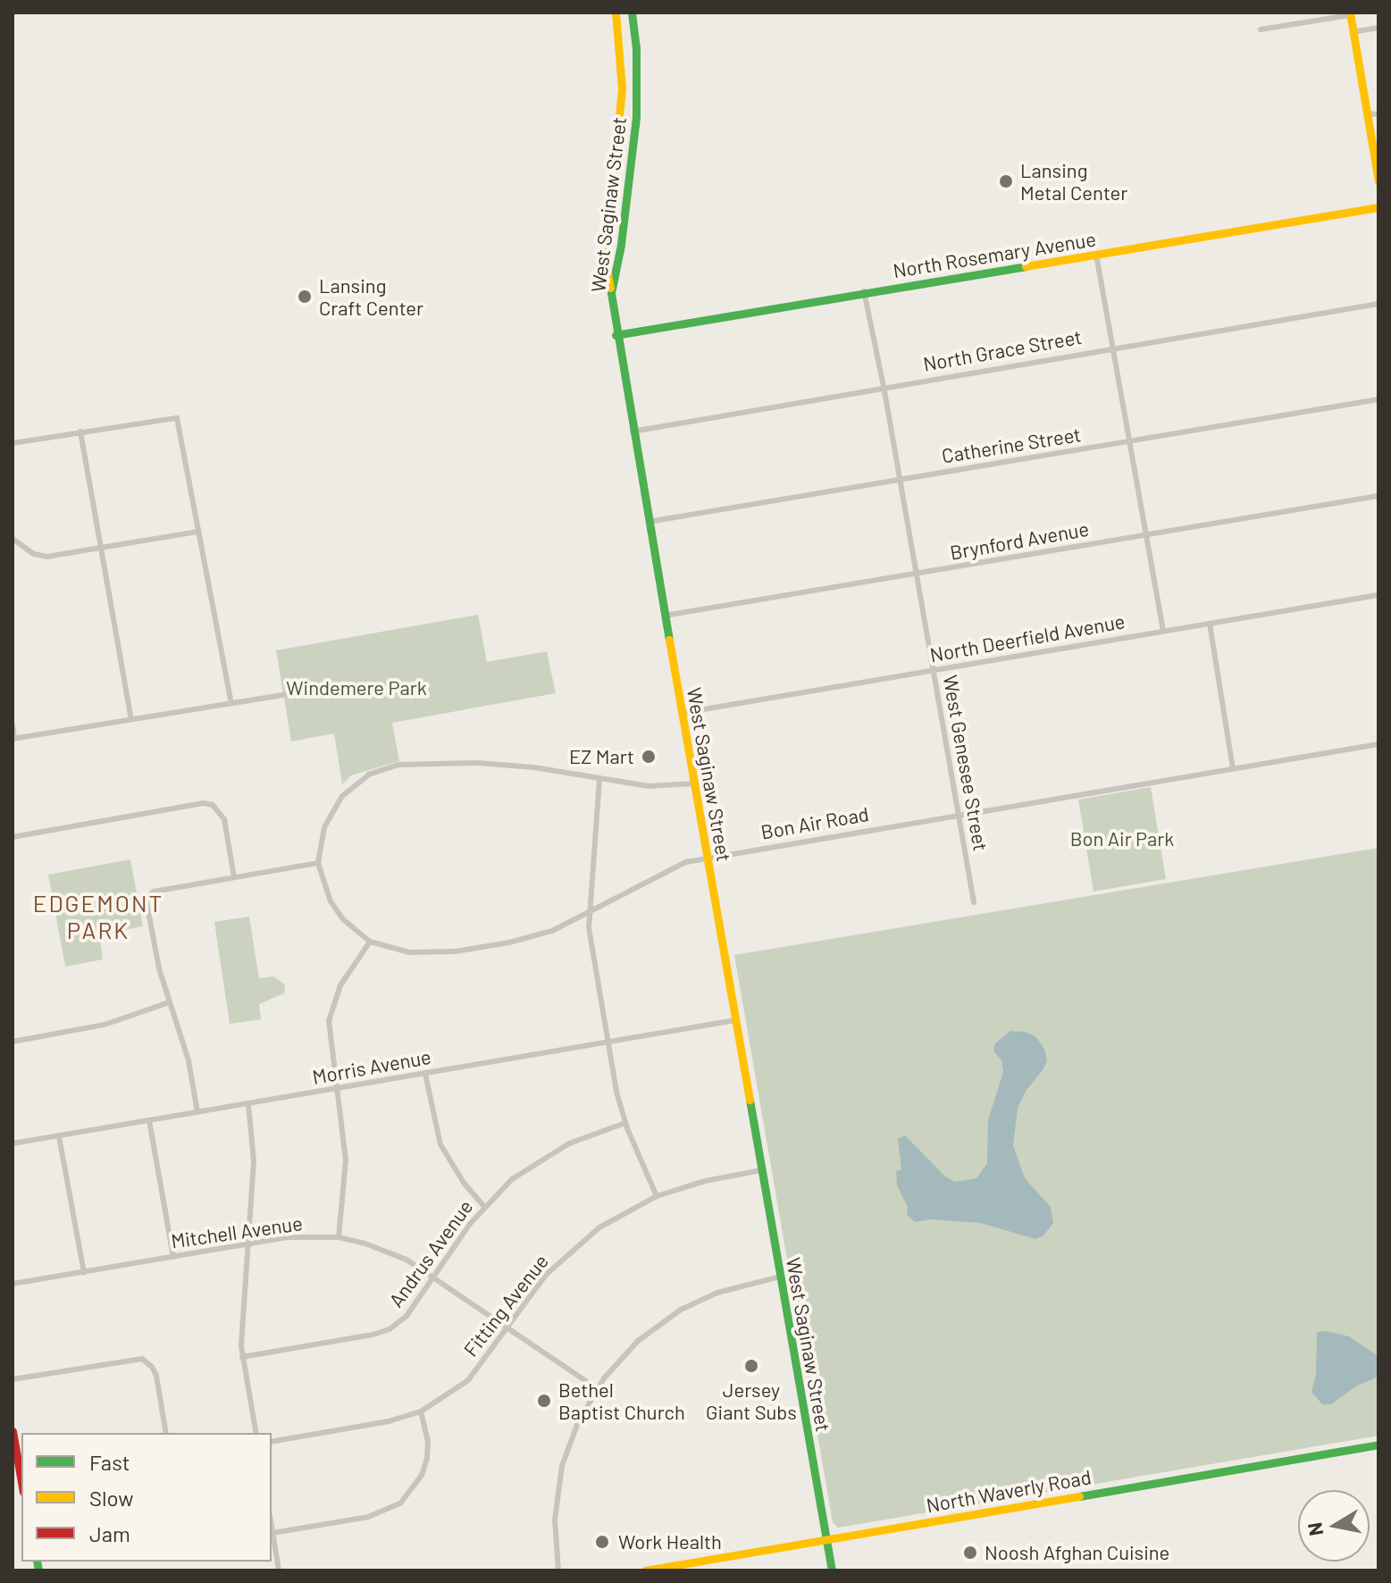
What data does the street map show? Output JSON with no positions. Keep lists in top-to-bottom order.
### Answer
{
  "streets": {
    "main road": ["West Saginaw Street", "North Rosemary Avenue", "North Waverly Road"],
    "street": [
      "North Grace Street",
      "Catherine Street",
      "Brynford Avenue",
      "North Deerfield Avenue",
      "West Genesee Street",
      "Bon Air Road",
      "Morris Avenue",
      "Mitchell Avenue",
      "Andrus Avenue",
      "Fitting Avenue"
    ]
  },
  "crossings": [
    ["West Saginaw Street", "North Rosemary Avenue"],
    ["West Saginaw Street", "North Grace Street"],
    ["West Saginaw Street", "Catherine Street"],
    ["West Saginaw Street", "Brynford Avenue"],
    ["West Saginaw Street", "North Deerfield Avenue"],
    ["West Saginaw Street", "Bon Air Road"],
    ["West Saginaw Street", "Morris Avenue"],
    ["West Saginaw Street", "Fitting Avenue"],
    ["West Saginaw Street", "North Waverly Road"],
    ["North Rosemary Avenue", "West Genesee Street"],
    ["North Grace Street", "West Genesee Street"],
    ["Catherine Street", "West Genesee Street"],
    ["Brynford Avenue", "West Genesee Street"],
    ["North Deerfield Avenue", "West Genesee Street"],
    ["West Genesee Street", "Bon Air Road"],
    ["Mitchell Avenue", "Andrus Avenue"],
    ["Mitchell Avenue", "Fitting Avenue"]
  ],
  "districts": ["EDGEMONT PARK"],
  "parks": ["Windemere Park", "Bon Air Park"],
  "places": [
    "Lansing Metal Center",
    "Lansing Craft Center",
    "EZ Mart",
    "Jersey Giant Subs",
    "Bethel Baptist Church",
    "Work Health",
    "Noosh Afghan Cuisine"
  ],
  "legend": ["Fast", "Slow", "Jam"],
  "north": "left"
}
